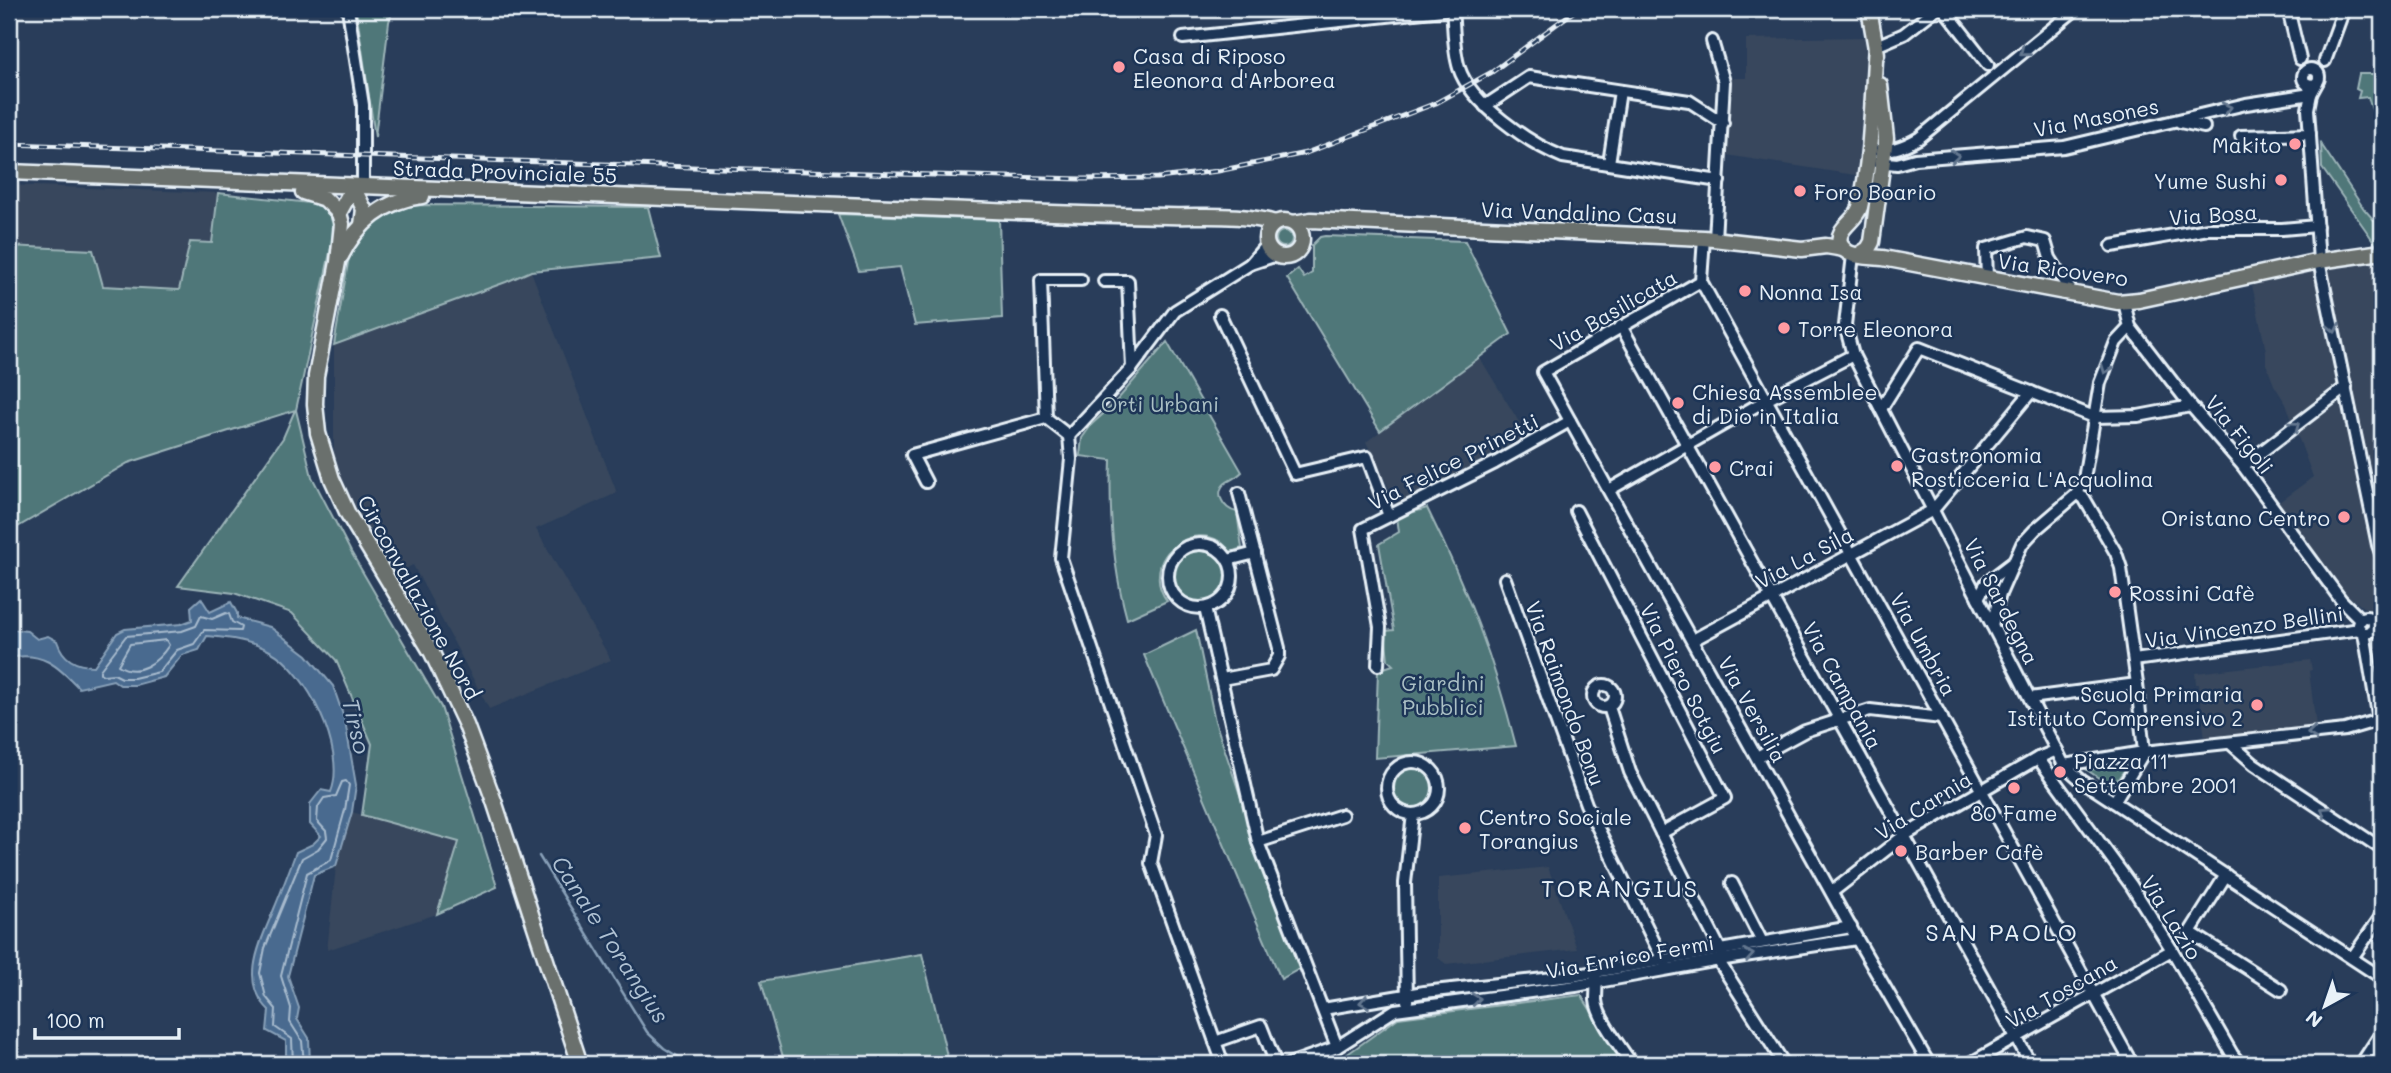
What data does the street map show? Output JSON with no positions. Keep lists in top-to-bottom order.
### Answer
{
  "streets": {
    "main road": [
      "Strada Provinciale 55",
      "Via Vandalino Casu",
      "Via Ricovero",
      "Circonvallazione Nord"
    ],
    "street": [
      "Via Masones",
      "Via Bosa",
      "Via Basilicata",
      "Via Figoli",
      "Via Felice Prinetti",
      "Via La Sila",
      "Via Sardegna",
      "Via Vincenzo Bellini",
      "Via Umbria",
      "Via Piero Sotgiu",
      "Via Campania",
      "Via Raimondo Bonu",
      "Via Versilia",
      "Via Carnia",
      "Via Lazio",
      "Via Enrico Fermi",
      "Via Toscana"
    ]
  },
  "crossings": [
    ["Strada Provinciale 55", "Via Vandalino Casu"],
    ["Strada Provinciale 55", "Circonvallazione Nord"],
    ["Via Vandalino Casu", "Via Ricovero"],
    ["Via Vandalino Casu", "Via Sardegna"],
    ["Via Ricovero", "Via Figoli"],
    ["Via Ricovero", "Via Sardegna"],
    ["Via Basilicata", "Via Umbria"],
    ["Via Basilicata", "Via Campania"],
    ["Via Basilicata", "Via Versilia"],
    ["Via Figoli", "Via Vincenzo Bellini"],
    ["Via Felice Prinetti", "Via Versilia"],
    ["Via La Sila", "Via Sardegna"],
    ["Via La Sila", "Via Umbria"],
    ["Via La Sila", "Via Campania"],
    ["Via La Sila", "Via Versilia"],
    ["Via Umbria", "Via Carnia"],
    ["Via Umbria", "Via Toscana"],
    ["Via Campania", "Via Carnia"],
    ["Via Campania", "Via Toscana"],
    ["Via Raimondo Bonu", "Via Enrico Fermi"],
    ["Via Versilia", "Via Carnia"],
    ["Via Versilia", "Via Enrico Fermi"],
    ["Via Lazio", "Via Toscana"]
  ],
  "one_way": ["Via Masones"],
  "districts": ["TORÀNGIUS", "SAN PAOLO"],
  "water": ["Tirso", "Canale Torangius"],
  "parks": ["Orti Urbani", "Giardini Pubblici"],
  "places": [
    "Casa di Riposo Eleonora d'Arborea",
    "Makito",
    "Yume Sushi",
    "Foro Boario",
    "Nonna Isa",
    "Torre Eleonora",
    "Chiesa Assemblee di Dio in Italia",
    "Gastronomia Rosticceria L'Acquolina",
    "Crai",
    "Oristano Centro",
    "Rossini Cafè",
    "Scuola Primaria Istituto Comprensivo 2",
    "Piazza 11 Settembre 2001",
    "80 Fame",
    "Centro Sociale Torangius",
    "Barber Cafè"
  ],
  "scale_bar": "100 m",
  "north": "bottom left"
}
